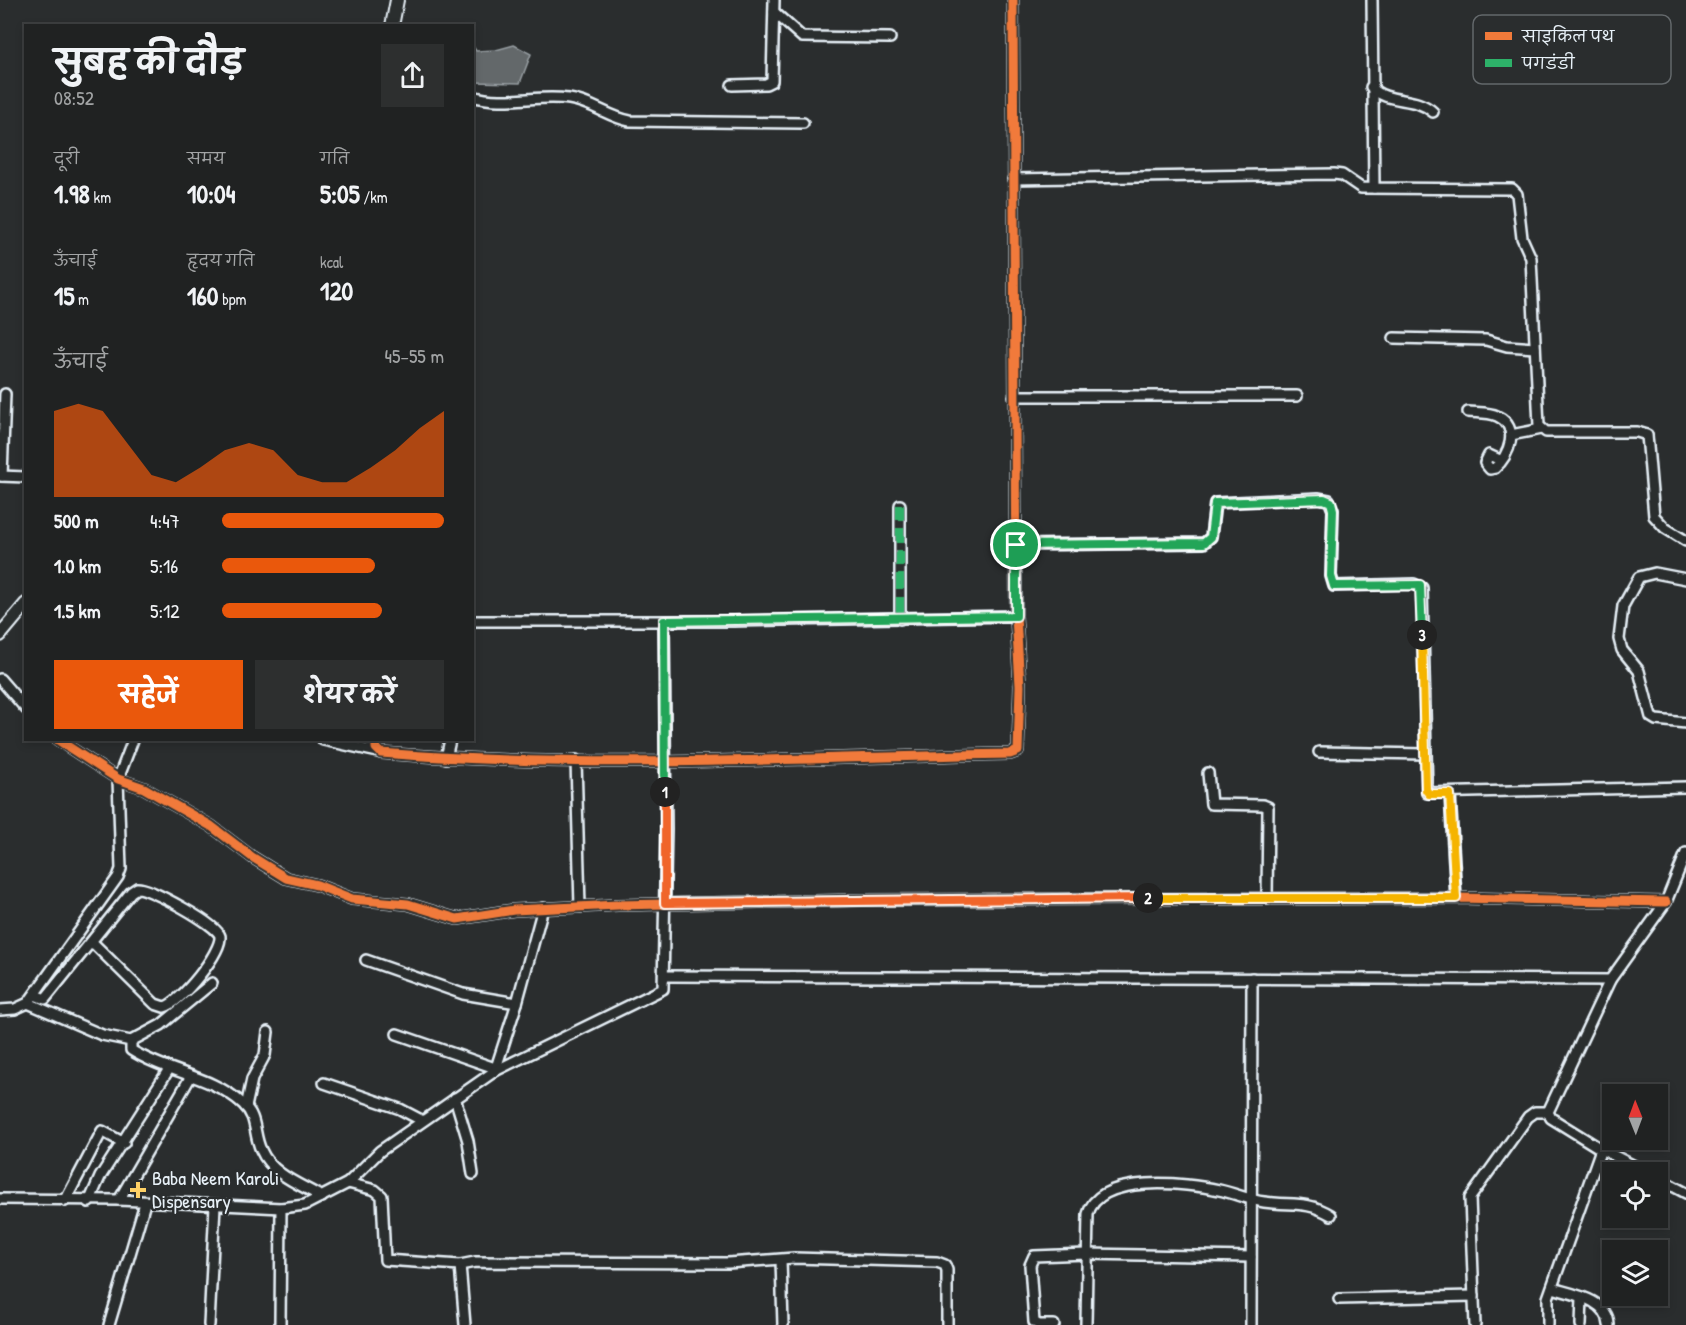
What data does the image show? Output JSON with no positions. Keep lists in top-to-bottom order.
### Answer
{
  "places": {
    "health": ["Baba Neem Karoli Dispensary"]
  },
  "legend": ["साइकिल पथ", "पगडंडी"],
  "north": "top",
  "page": {
    "heading": ["सुबह की दौड़", "08:52"],
    "stats": [
      ["दूरी", "1.98 km"],
      ["समय", "10:04"],
      ["गति", "5:05 /km"],
      ["ऊँचाई", "15 m"],
      ["हृदय गति", "160 bpm"],
      ["kcal", "120"]
    ],
    "chart": ["ऊँचाई", "45–55 m"],
    "list": [
      {
        "name": "500 m",
        "note": "4:47"
      },
      {
        "name": "1.0 km",
        "note": "5:16"
      },
      {
        "name": "1.5 km",
        "note": "5:12"
      }
    ],
    "pins": ["3", "1", "2"],
    "buttons": ["सहेजें", "शेयर करें"]
  }
}
